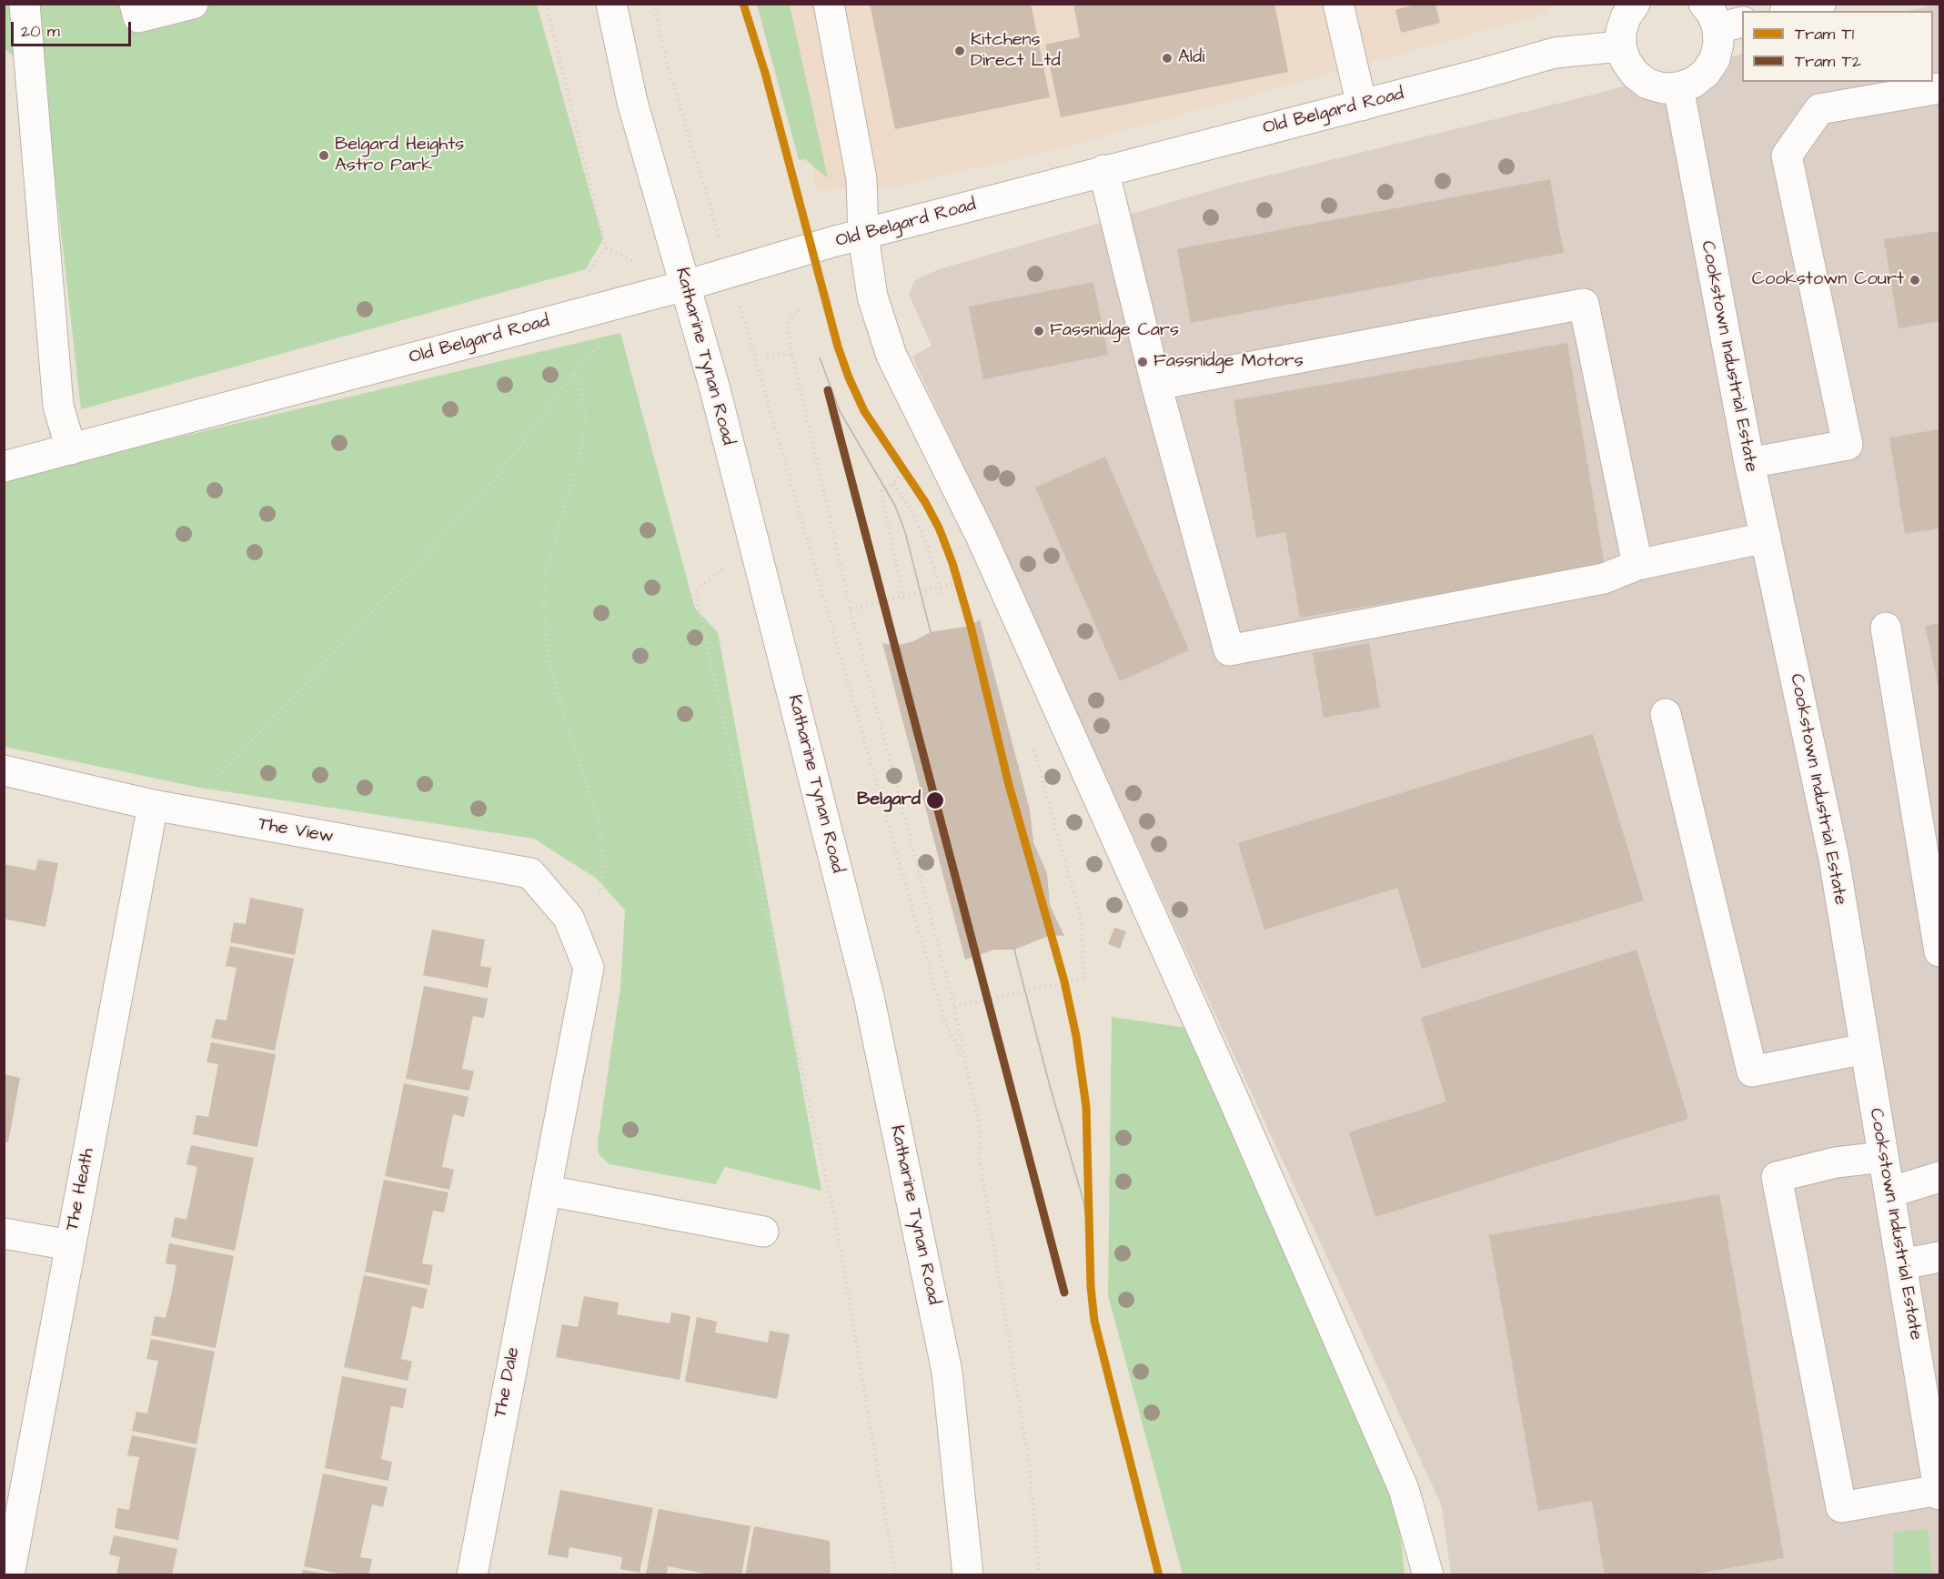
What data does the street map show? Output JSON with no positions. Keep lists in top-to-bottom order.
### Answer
{
  "streets": {
    "street": [
      "Old Belgard Road",
      "Katharine Tynan Road",
      "Cookstown Industrial Estate",
      "The View",
      "The Heath",
      "The Dale"
    ]
  },
  "crossings": [
    ["Old Belgard Road", "Katharine Tynan Road"],
    ["The View", "The Heath"],
    ["The View", "The Dale"]
  ],
  "places": [
    "Kitchens Direct Ltd",
    "Aldi",
    "Belgard Heights Astro Park",
    "Cookstown Court",
    "Fassnidge Cars",
    "Fassnidge Motors",
    "Belgard"
  ],
  "lines": ["tram line T1", "tram line T2"],
  "legend": ["Tram T1", "Tram T2"],
  "scale_bar": "20 m"
}
